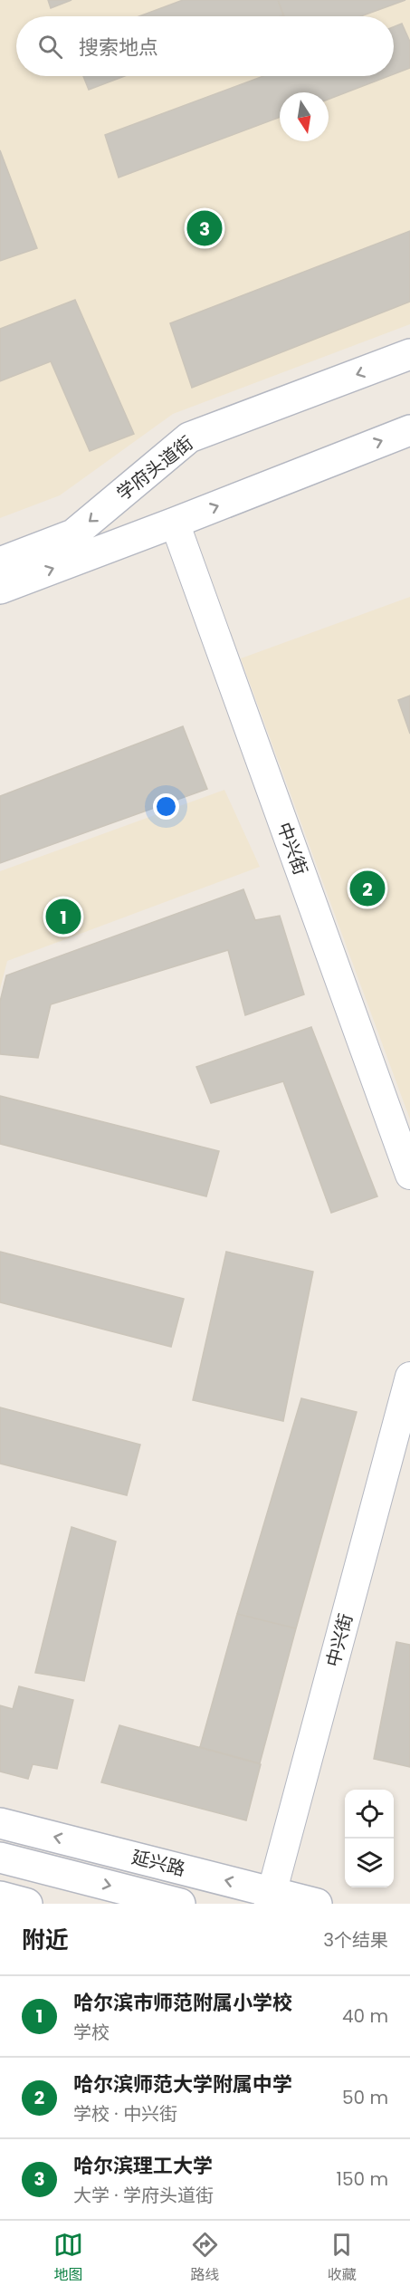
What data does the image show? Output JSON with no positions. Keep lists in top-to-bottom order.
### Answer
{
  "streets": {
    "main road": ["学府头道街", "延兴路"],
    "street": ["中兴街"]
  },
  "crossings": [
    ["中兴街", "延兴路"]
  ],
  "north": "bottom",
  "page": {
    "search": "搜索地点",
    "pins": ["3", "2", "1"],
    "heading": ["附近", "3个结果"],
    "list": [
      {
        "mark": "1",
        "name": "哈尔滨市师范附属小学校",
        "note": "学校",
        "value": "40 m"
      },
      {
        "mark": "2",
        "name": "哈尔滨师范大学附属中学",
        "note": "学校 · 中兴街",
        "value": "50 m"
      },
      {
        "mark": "3",
        "name": "哈尔滨理工大学",
        "note": "大学 · 学府头道街",
        "value": "150 m"
      }
    ],
    "nav": ["地图", "路线", "收藏"]
  }
}
